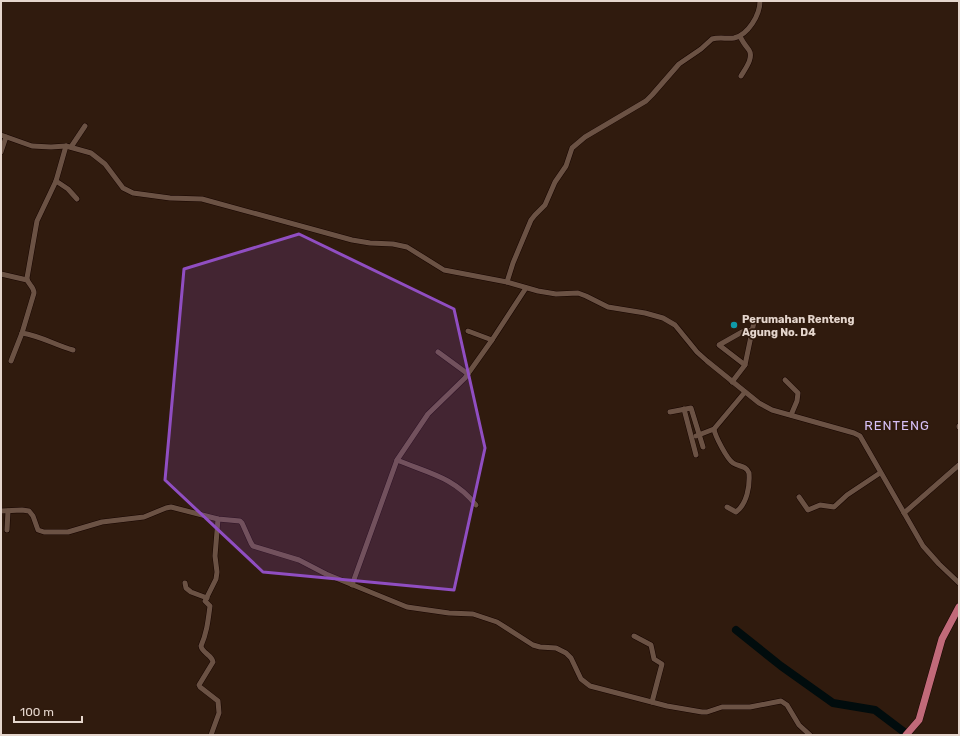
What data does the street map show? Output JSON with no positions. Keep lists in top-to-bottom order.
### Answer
{
  "districts": ["RENTENG"],
  "places": ["Perumahan Renteng Agung No. D4"],
  "scale_bar": "100 m"
}
